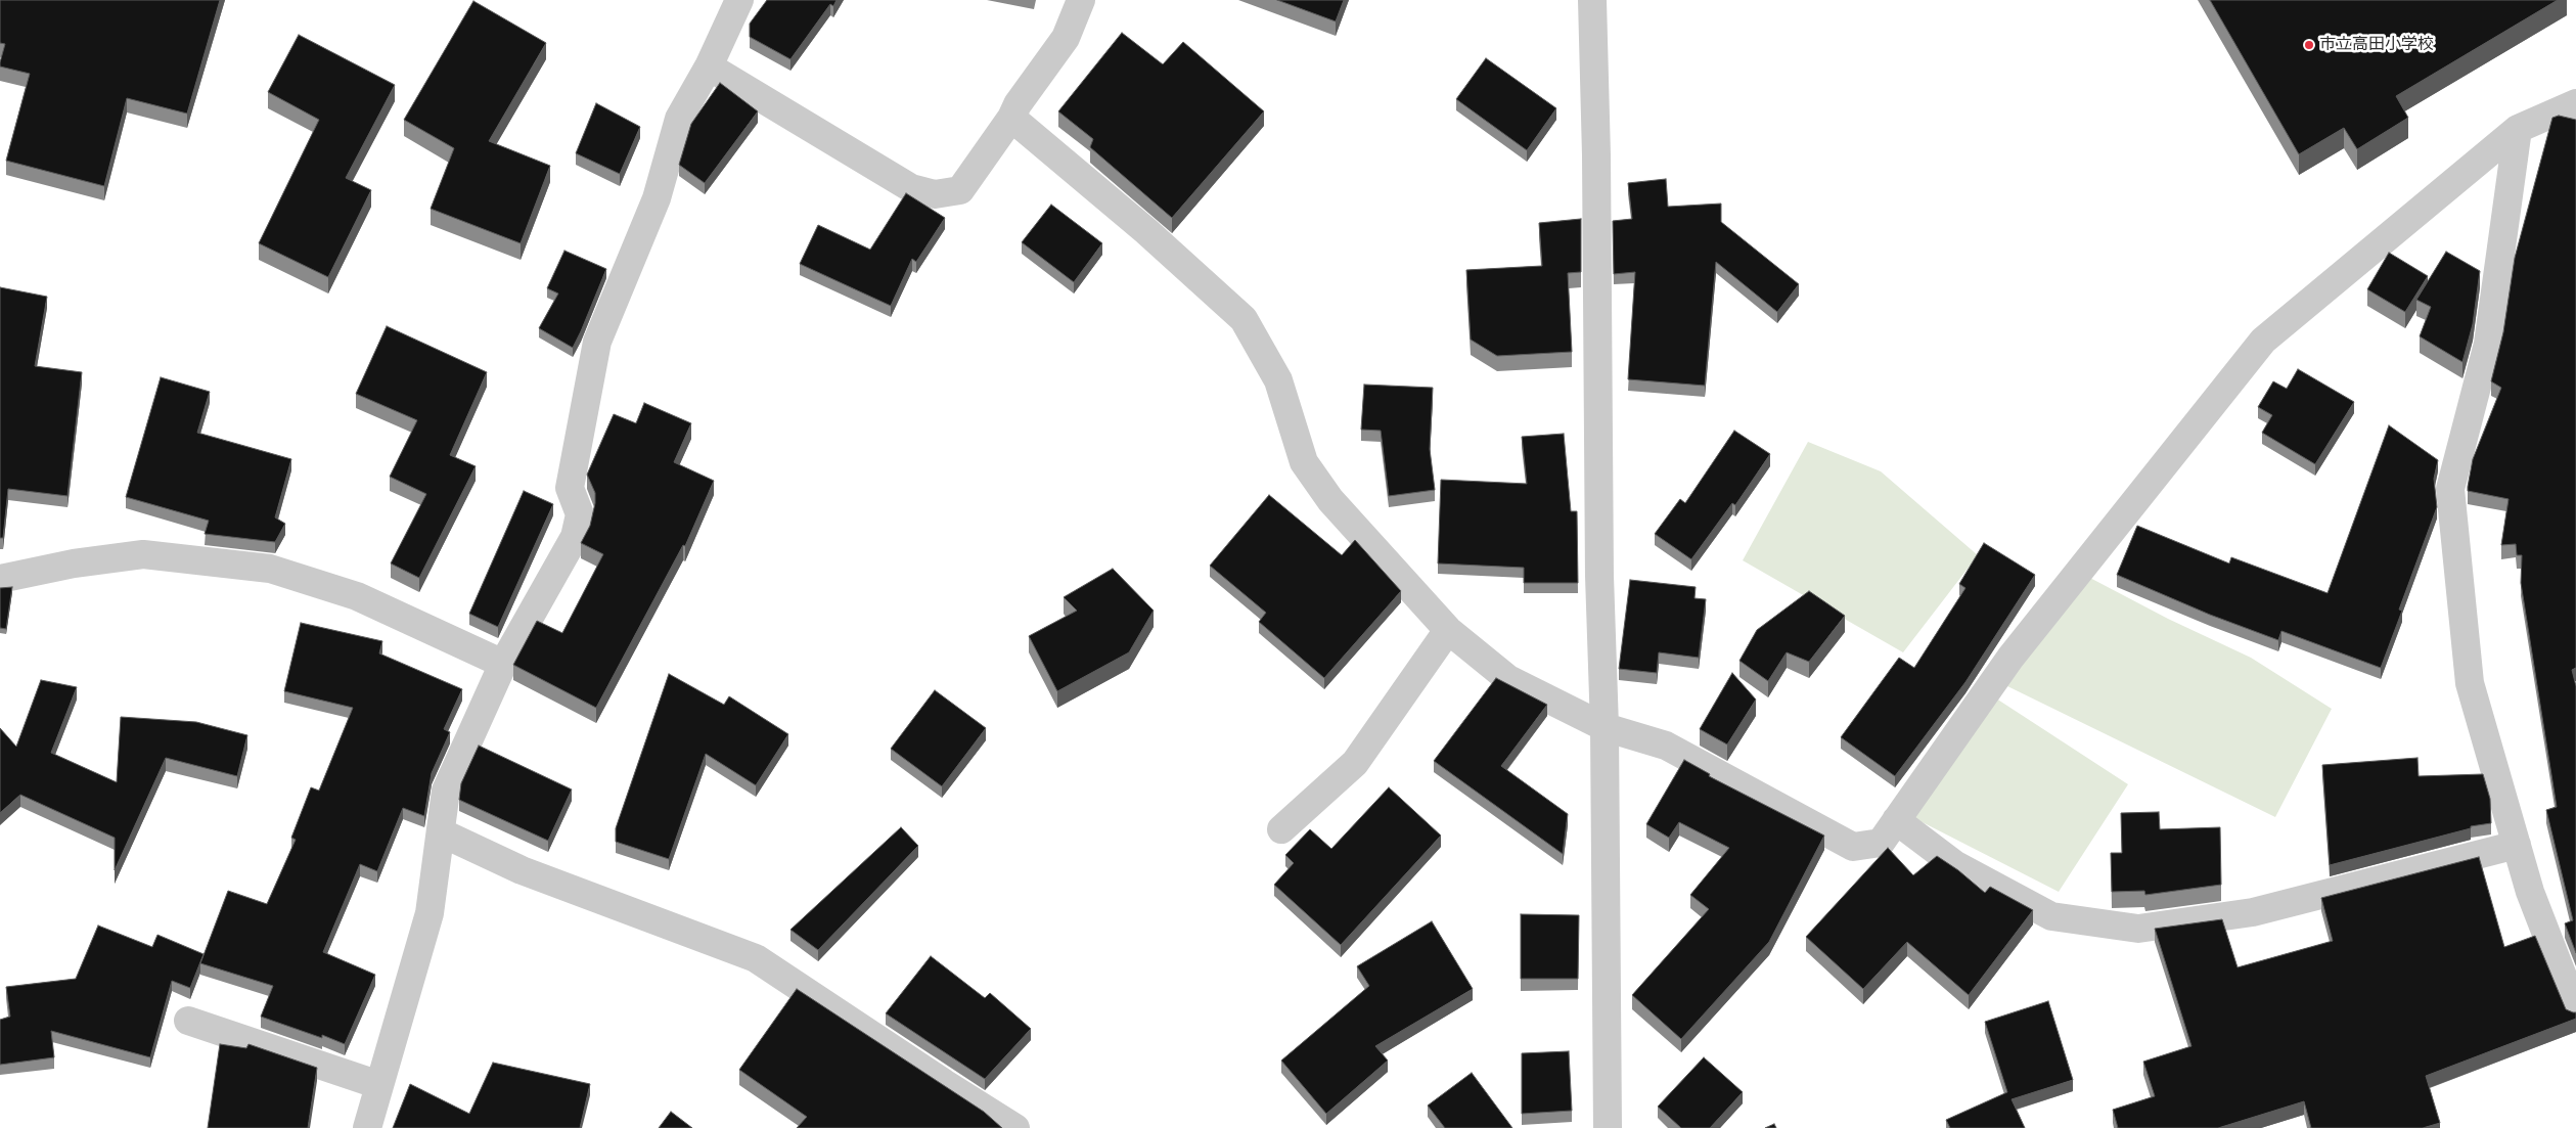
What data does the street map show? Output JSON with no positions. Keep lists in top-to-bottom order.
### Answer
{
  "places": ["市立高田小学校"]
}
